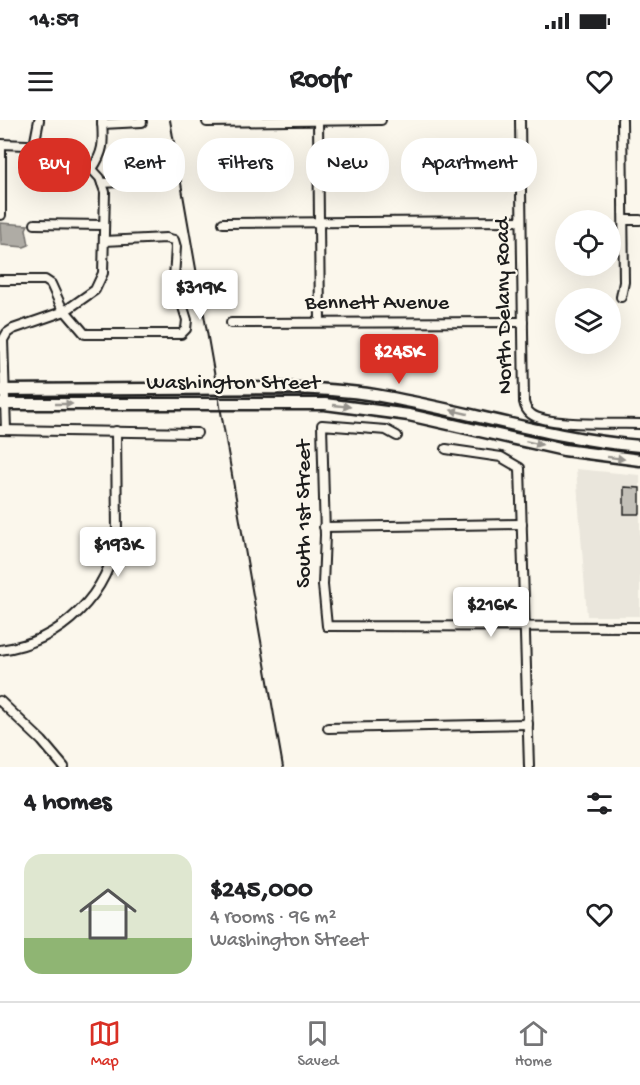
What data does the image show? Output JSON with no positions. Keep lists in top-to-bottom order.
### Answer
{
  "streets": {
    "main road": ["Washington Street"],
    "street": ["Bennett Avenue", "North Delany Road", "South 1st Street"]
  },
  "crossings": [
    ["Bennett Avenue", "North Delany Road"]
  ],
  "page": {
    "status": "14:59",
    "header": "Roofr",
    "chip": [
      "Buy",
      "Rent",
      "Filters",
      "New",
      "Apartment"
    ],
    "price": [
      "$319K",
      "$245K",
      "$193K",
      "$216K"
    ],
    "heading": "4 homes",
    "list": [
      {
        "name": "$245,000",
        "note": "4 rooms · 96 m² · Washington Street"
      }
    ],
    "tabs": ["Map", "Saved", "Home"]
  }
}
